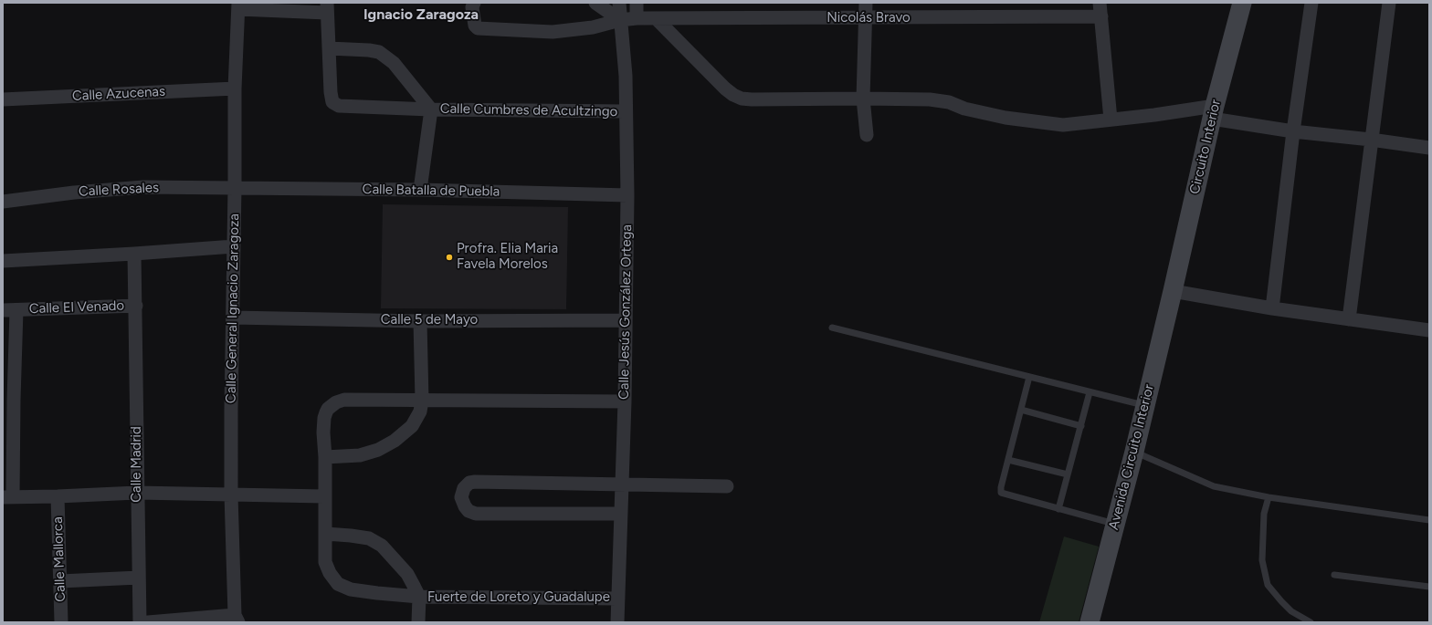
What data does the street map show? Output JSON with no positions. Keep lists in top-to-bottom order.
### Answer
{
  "streets": {
    "main road": ["Circuito Interior", "Avenida Circuito Interior"],
    "street": [
      "Nicolás Bravo",
      "Calle Azucenas",
      "Calle Cumbres de Acultzingo",
      "Calle Rosales",
      "Calle Batalla de Puebla",
      "Calle El Venado",
      "Calle General Ignacio Zaragoza",
      "Calle Jesús González Ortega",
      "Calle 5 de Mayo",
      "Calle Madrid",
      "Calle Mallorca",
      "Fuerte de Loreto y Guadalupe"
    ]
  },
  "crossings": [
    ["Nicolás Bravo", "Calle Jesús González Ortega"],
    ["Calle Azucenas", "Calle General Ignacio Zaragoza"],
    ["Calle Cumbres de Acultzingo", "Calle Jesús González Ortega"],
    ["Circuito Interior", "Avenida Circuito Interior"],
    ["Calle Rosales", "Calle Batalla de Puebla"],
    ["Calle Rosales", "Calle General Ignacio Zaragoza"],
    ["Calle Batalla de Puebla", "Calle General Ignacio Zaragoza"],
    ["Calle Batalla de Puebla", "Calle Jesús González Ortega"],
    ["Calle El Venado", "Calle Madrid"],
    ["Calle General Ignacio Zaragoza", "Calle 5 de Mayo"],
    ["Calle Jesús González Ortega", "Calle 5 de Mayo"],
    ["Calle Jesús González Ortega", "Fuerte de Loreto y Guadalupe"]
  ],
  "districts": ["Ignacio Zaragoza"],
  "places": ["Profra. Elia Maria Favela Morelos"]
}
